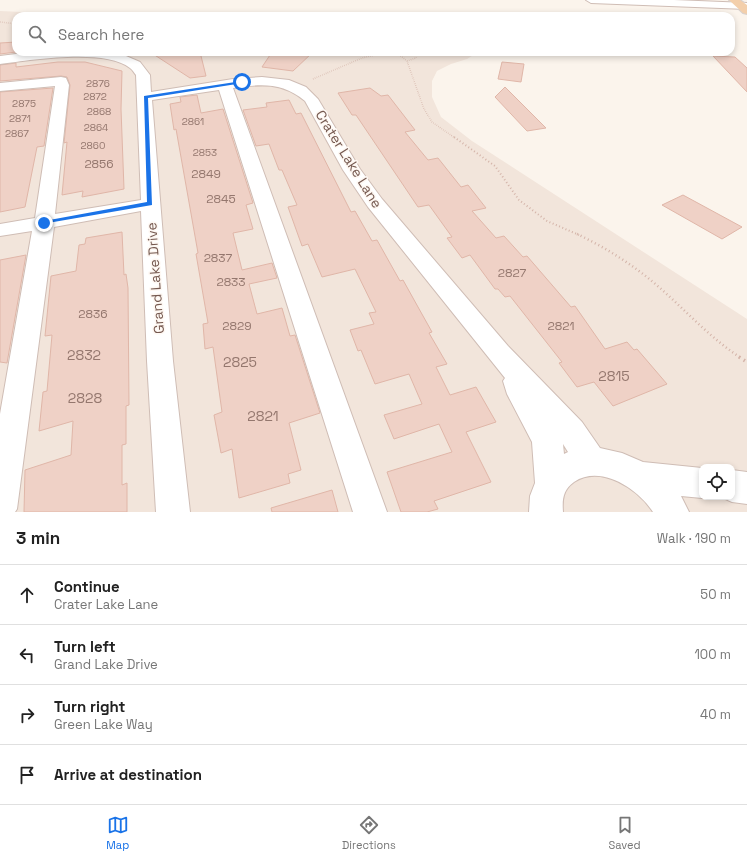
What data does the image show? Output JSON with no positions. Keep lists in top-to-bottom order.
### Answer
{
  "streets": {
    "street": ["Crater Lake Lane", "Grand Lake Drive"]
  },
  "crossings": [
    ["Crater Lake Lane", "Grand Lake Drive"]
  ],
  "house_numbers": [
    "2876",
    "2872",
    "2875",
    "2868",
    "2871",
    "2861",
    "2864",
    "2867",
    "2860",
    "2853",
    "2856",
    "2849",
    "2845",
    "2837",
    "2827",
    "2833",
    "2836",
    "2829",
    "2821",
    "2832",
    "2825",
    "2815",
    "2828",
    "2821"
  ],
  "page": {
    "search": "Search here",
    "heading": ["3 min", "Walk · 190 m"],
    "list": [
      ["Continue", "Crater Lake Lane", "50 m"],
      ["Turn left", "Grand Lake Drive", "100 m"],
      ["Turn right", "Green Lake Way", "40 m"],
      "Arrive at destination"
    ],
    "nav": ["Map", "Directions", "Saved"]
  }
}
